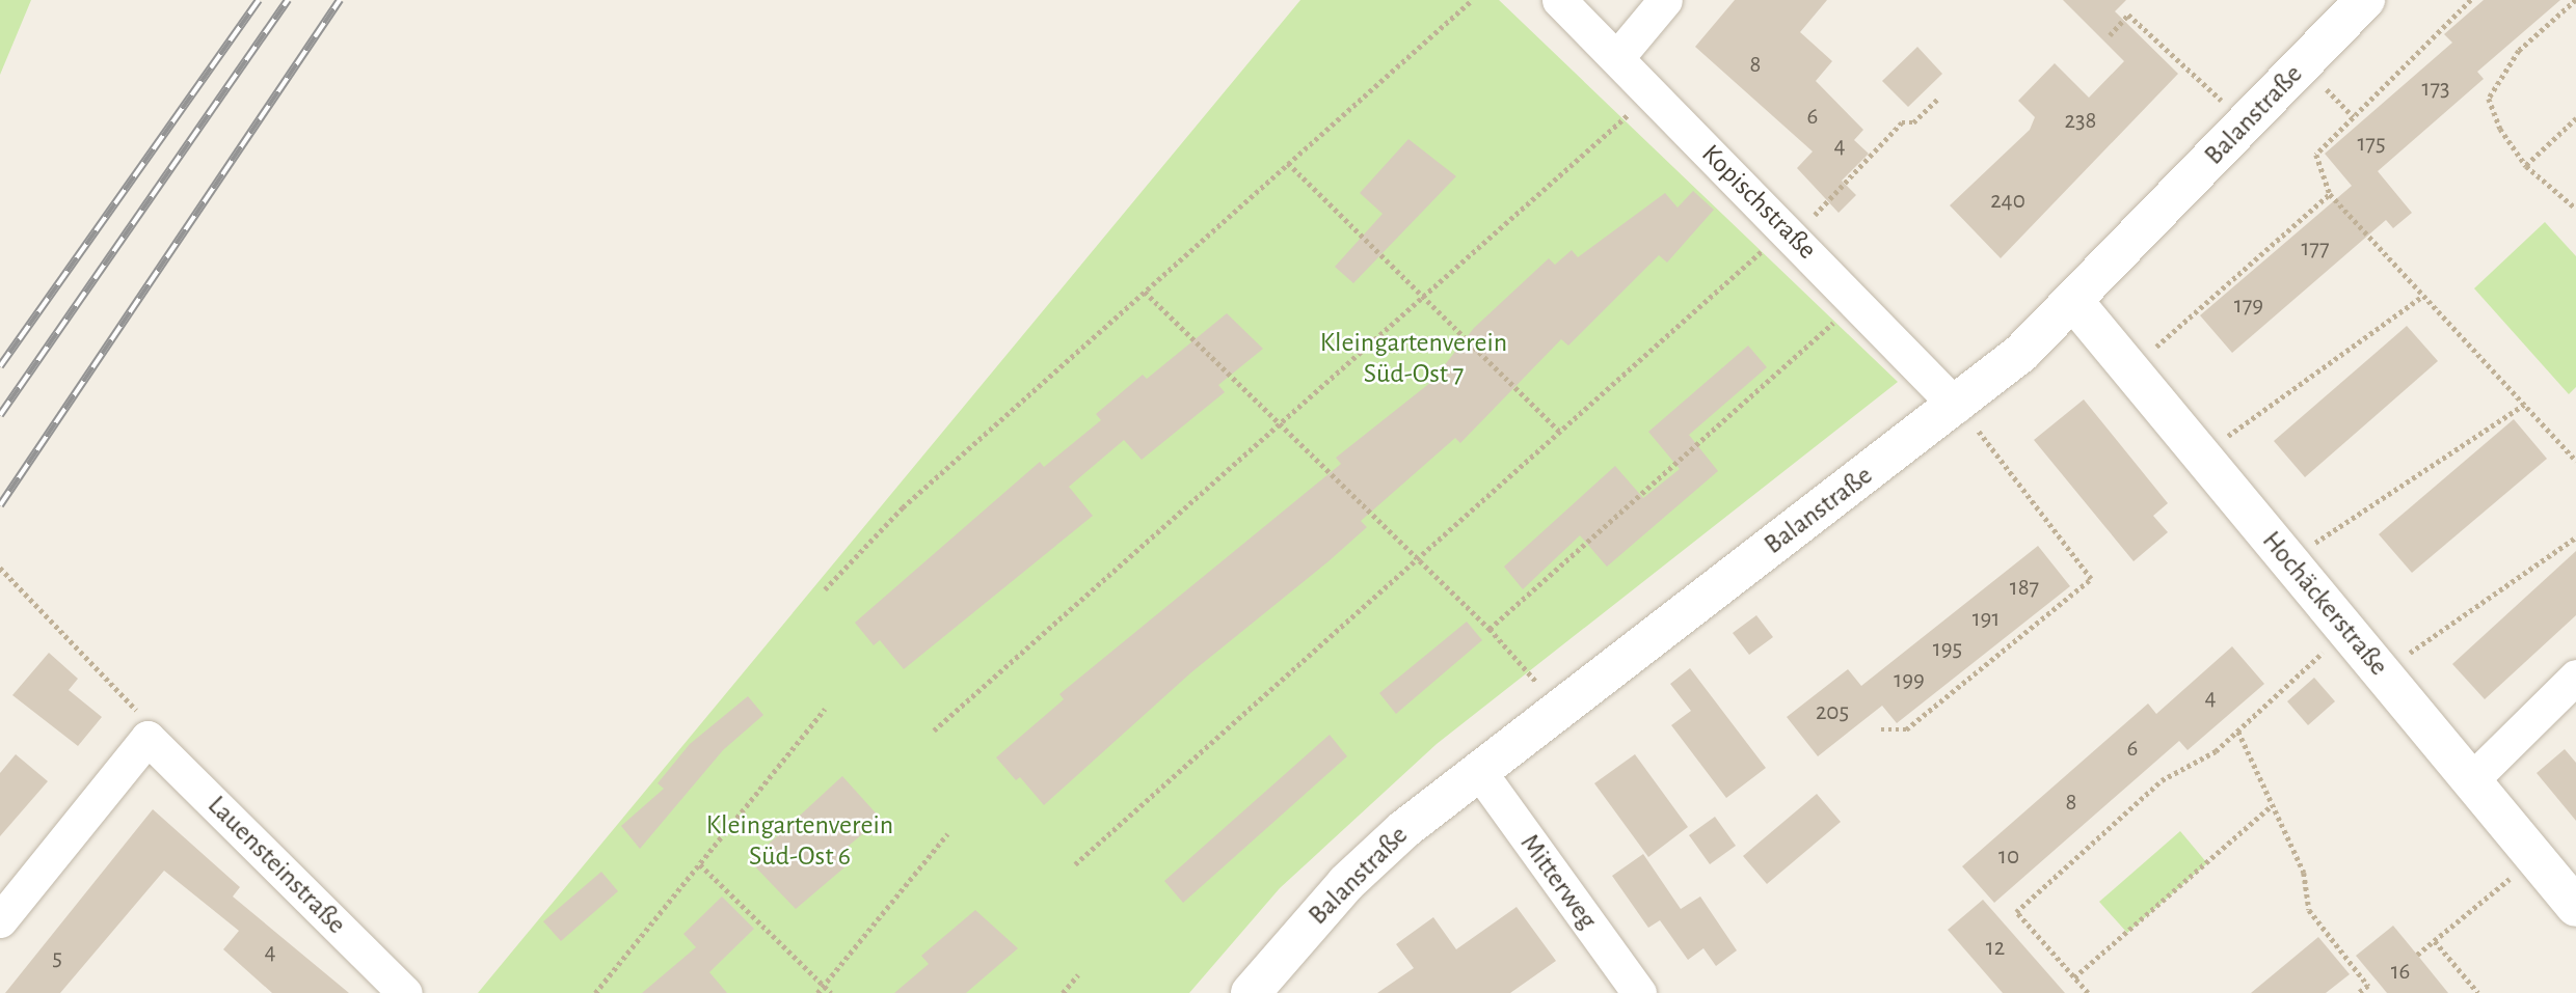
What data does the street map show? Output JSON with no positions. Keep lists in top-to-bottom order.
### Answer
{
  "streets": {
    "street": [
      "Balanstraße",
      "Kopischstraße",
      "Hochäckerstraße",
      "Lauensteinstraße",
      "Mitterweg"
    ]
  },
  "crossings": [
    ["Balanstraße", "Kopischstraße"],
    ["Balanstraße", "Hochäckerstraße"],
    ["Balanstraße", "Mitterweg"]
  ],
  "parks": ["Kleingartenverein Süd-Ost 7", "Kleingartenverein Süd-Ost 6"],
  "house_numbers": [
    "8",
    "173",
    "6",
    "238",
    "175",
    "4",
    "240",
    "177",
    "179",
    "187",
    "191",
    "195",
    "199",
    "4",
    "205",
    "6",
    "8",
    "10",
    "12",
    "4",
    "5",
    "16"
  ]
}
